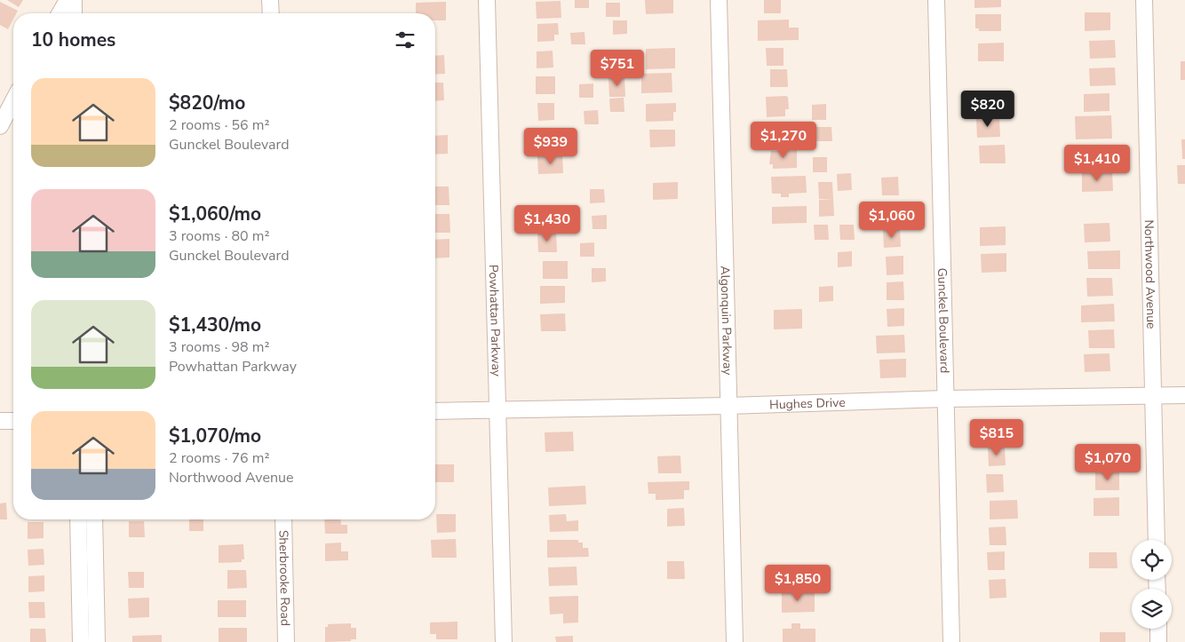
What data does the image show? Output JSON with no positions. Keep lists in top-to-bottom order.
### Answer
{
  "streets": {
    "street": [
      "Northwood Avenue",
      "Powhattan Parkway",
      "Algonquin Parkway",
      "Gunckel Boulevard",
      "Hughes Drive",
      "Sherbrooke Road"
    ]
  },
  "crossings": [
    ["Northwood Avenue", "Hughes Drive"],
    ["Powhattan Parkway", "Hughes Drive"],
    ["Algonquin Parkway", "Hughes Drive"],
    ["Gunckel Boulevard", "Hughes Drive"]
  ],
  "page": {
    "heading": "10 homes",
    "price": [
      "$751",
      "$820",
      "$1,270",
      "$939",
      "$1,410",
      "$1,060",
      "$1,430",
      "$815",
      "$1,070",
      "$1,850"
    ],
    "list": [
      {
        "name": "$820/mo",
        "note": "2 rooms · 56 m² · Gunckel Boulevard"
      },
      {
        "name": "$1,060/mo",
        "note": "3 rooms · 80 m² · Gunckel Boulevard"
      },
      {
        "name": "$1,430/mo",
        "note": "3 rooms · 98 m² · Powhattan Parkway"
      },
      {
        "name": "$1,070/mo",
        "note": "2 rooms · 76 m² · Northwood Avenue"
      }
    ]
  }
}
